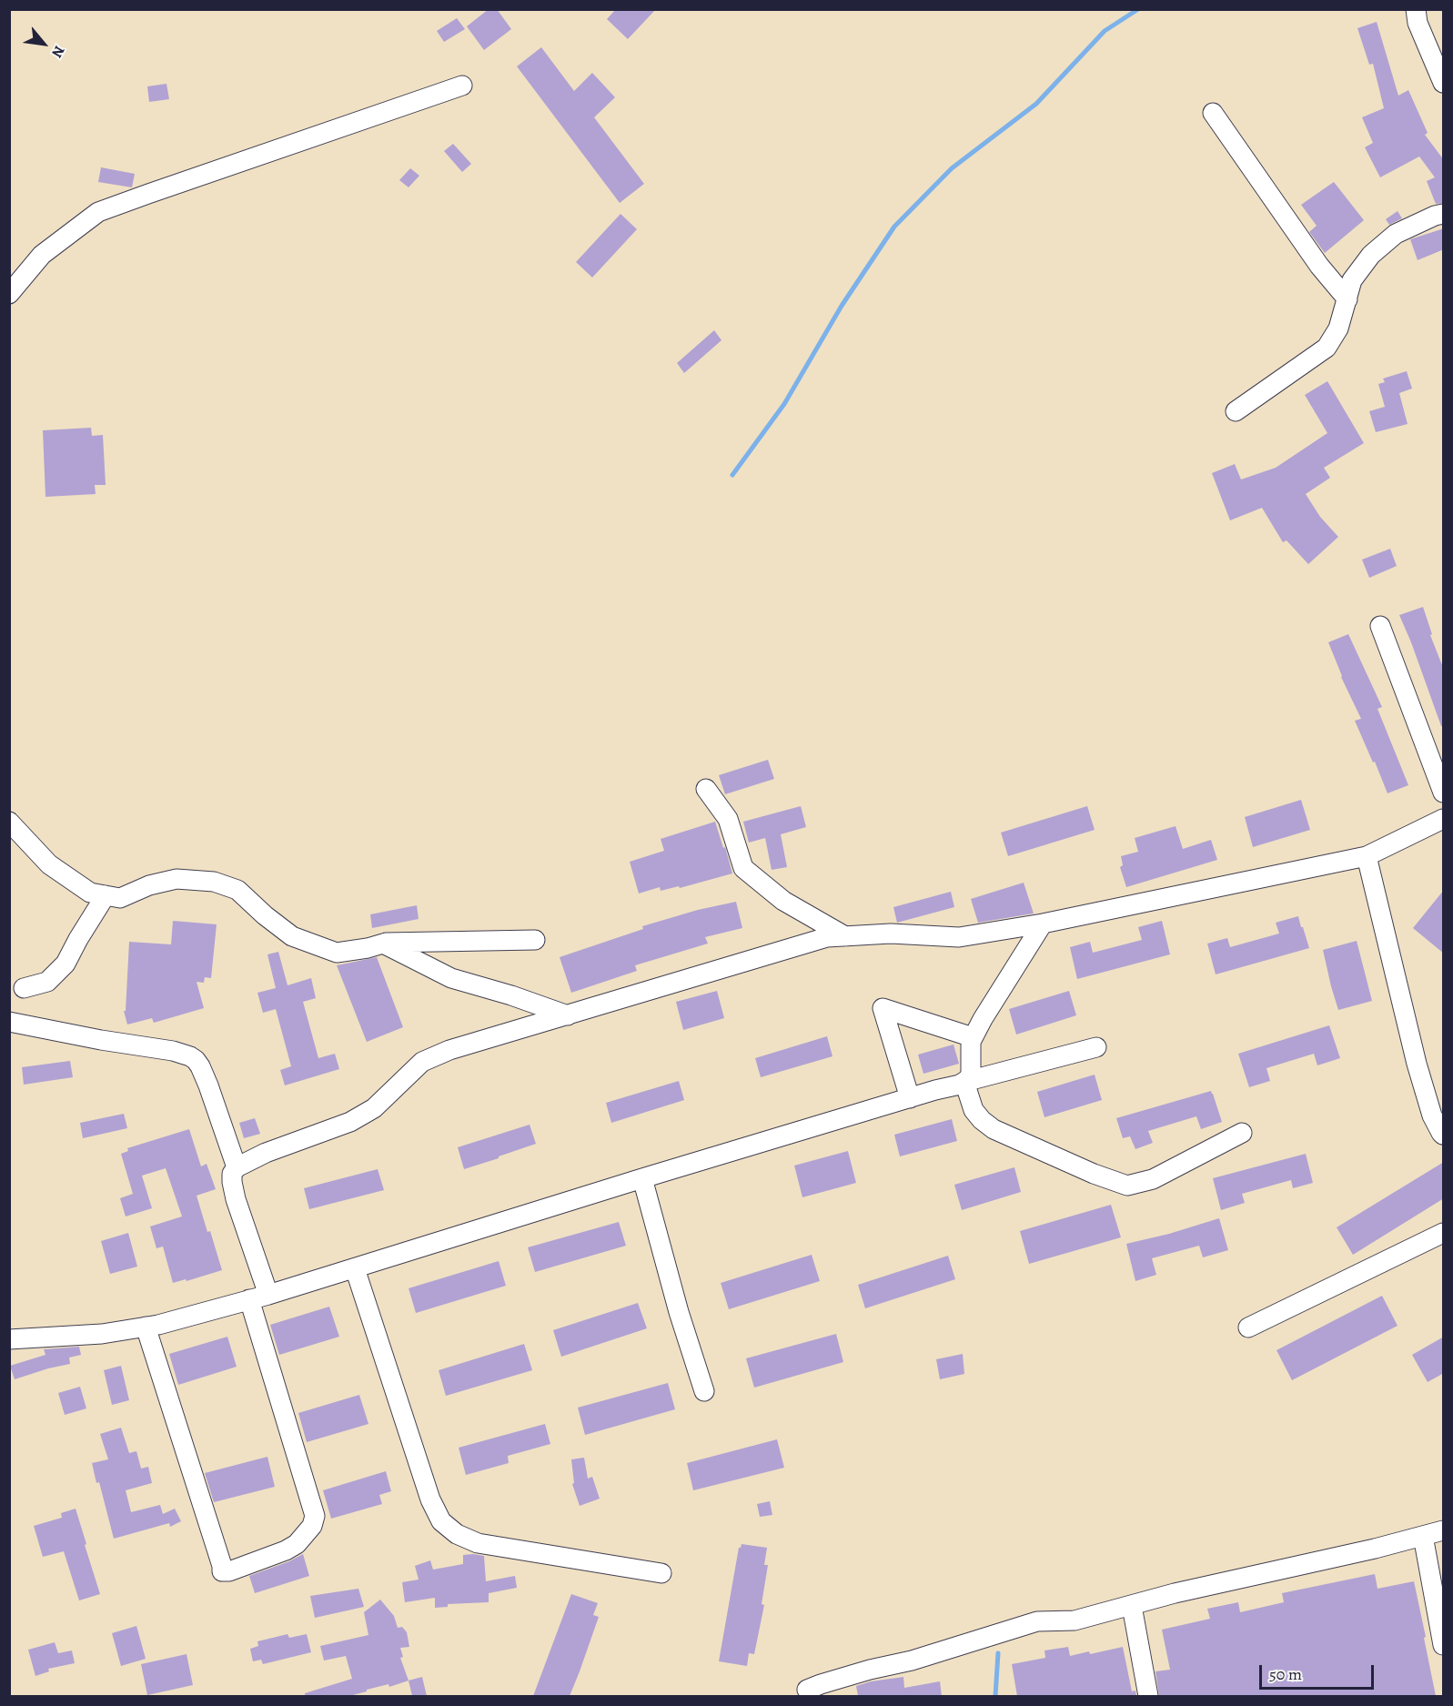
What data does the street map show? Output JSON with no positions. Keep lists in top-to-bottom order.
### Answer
{
  "scale_bar": "50 m",
  "north": "bottom right"
}
